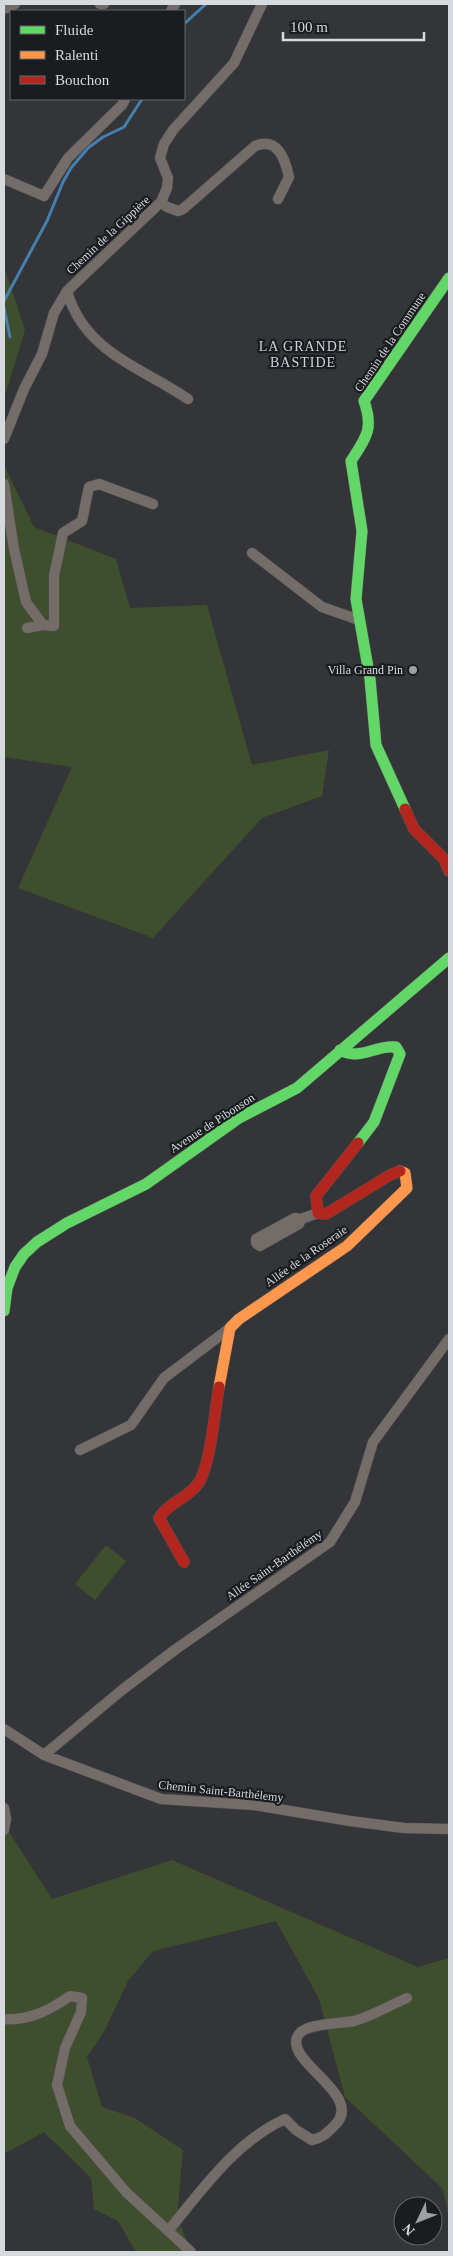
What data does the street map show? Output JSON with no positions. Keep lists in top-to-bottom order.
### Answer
{
  "streets": {
    "street": [
      "Chemin de la Gippière",
      "Chemin de la Commune",
      "Avenue de Pibonson",
      "Allée de la Roseraie",
      "Allée Saint-Barthélémy",
      "Chemin Saint-Barthélemy"
    ]
  },
  "crossings": [
    ["Allée Saint-Barthélémy", "Chemin Saint-Barthélemy"]
  ],
  "districts": ["LA GRANDE BASTIDE"],
  "places": ["Villa Grand Pin"],
  "legend": ["Fluide", "Ralenti", "Bouchon"],
  "scale_bar": "100 m",
  "north": "bottom left"
}
